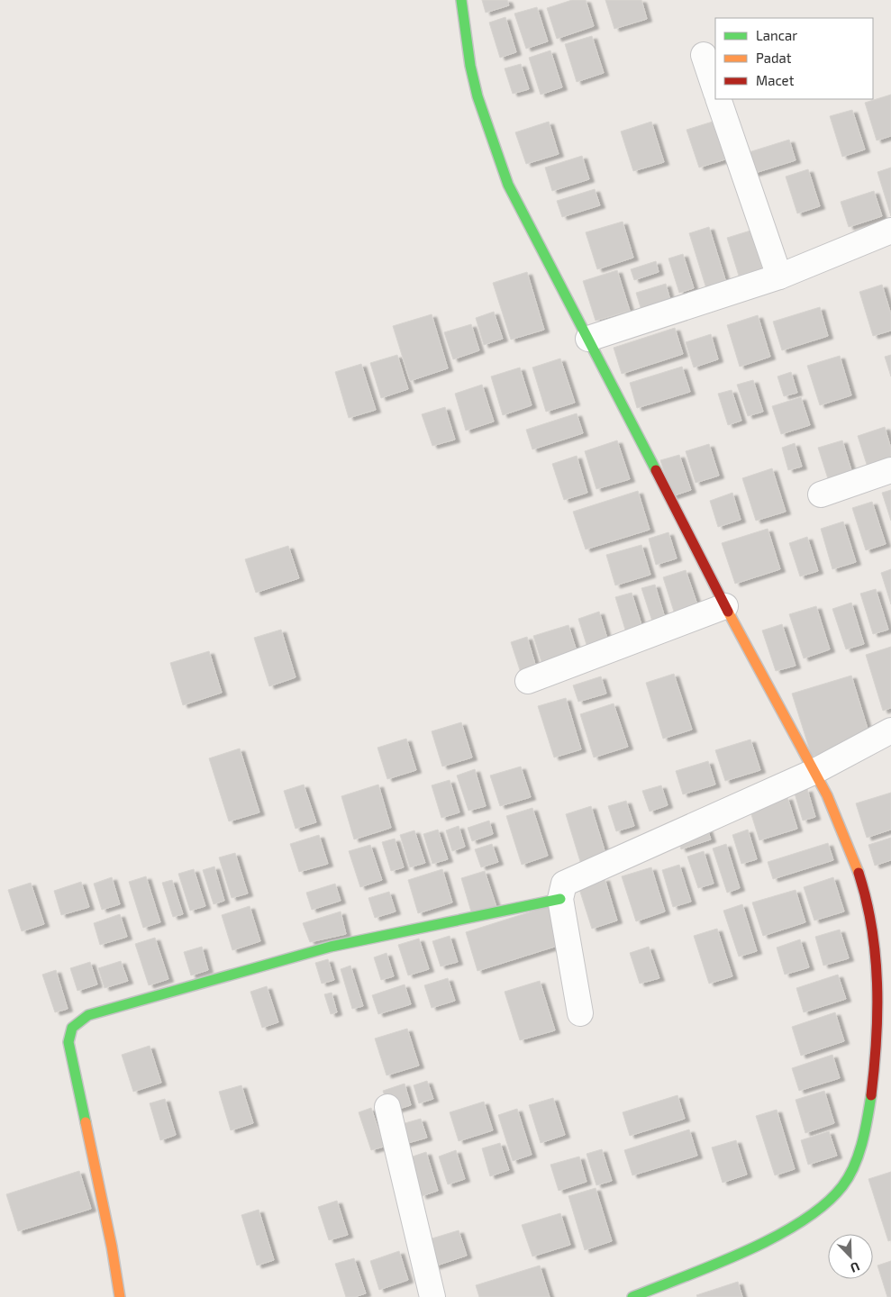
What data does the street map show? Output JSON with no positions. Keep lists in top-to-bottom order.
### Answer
{
  "legend": ["Lancar", "Padat", "Macet"],
  "north": "bottom right"
}
